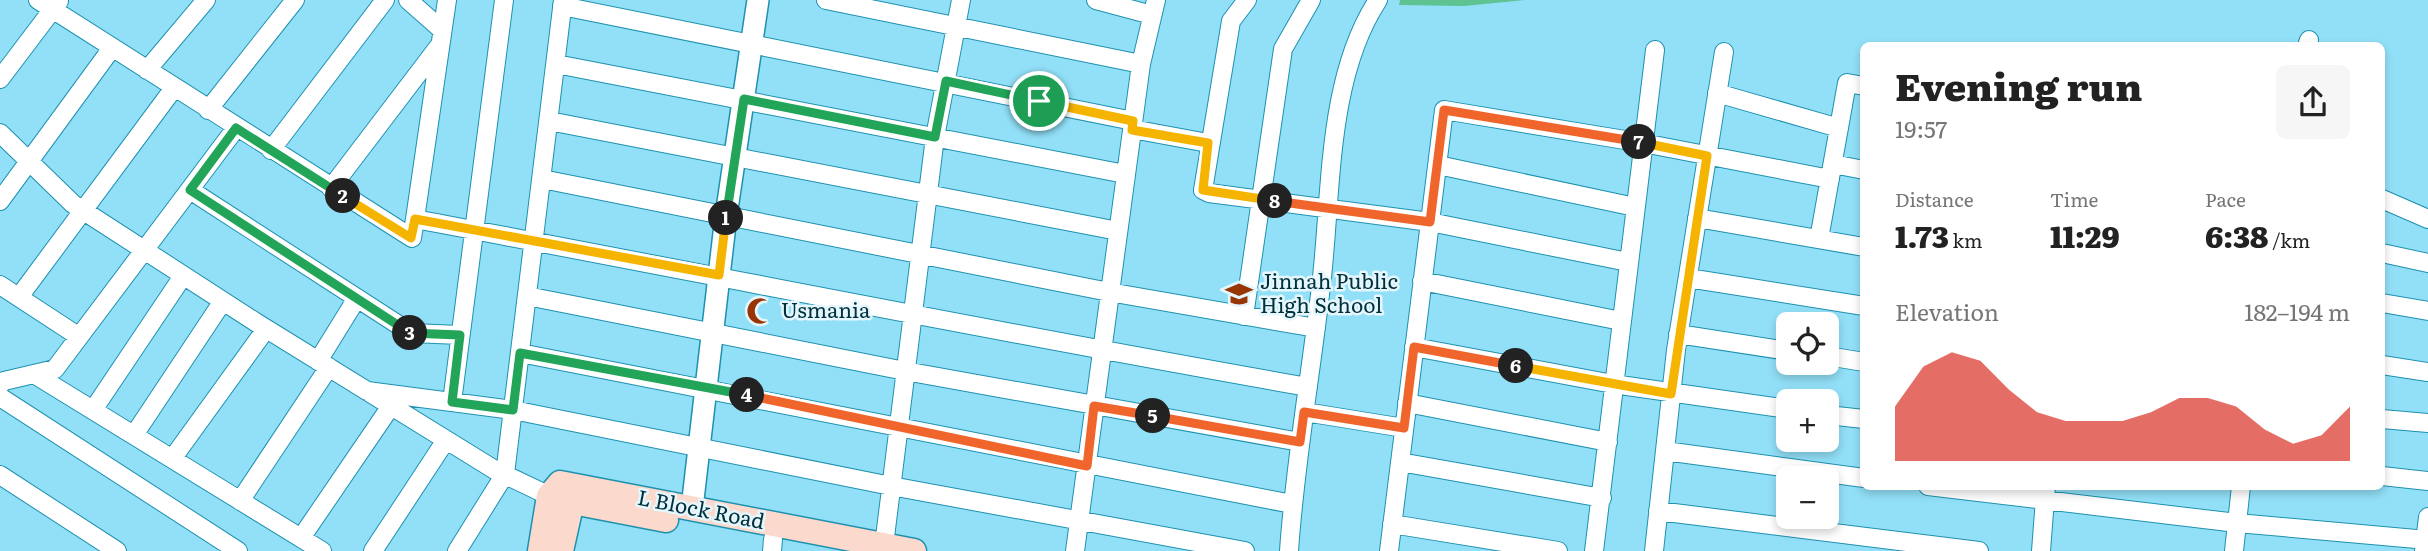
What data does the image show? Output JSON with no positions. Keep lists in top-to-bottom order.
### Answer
{
  "streets": {
    "main road": ["L Block Road"]
  },
  "places": {
    "school or university": ["Jinnah Public High School"],
    "mosque": ["Usmania"]
  },
  "page": {
    "heading": ["Evening run", "19:57"],
    "pins": [
      "7",
      "2",
      "8",
      "1",
      "3",
      "6",
      "4",
      "5"
    ],
    "stats": [
      ["Distance", "1.73 km"],
      ["Time", "11:29"],
      ["Pace", "6:38 /km"]
    ],
    "chart": ["Elevation", "182–194 m"],
    "map_buttons": ["+", "−"]
  }
}
